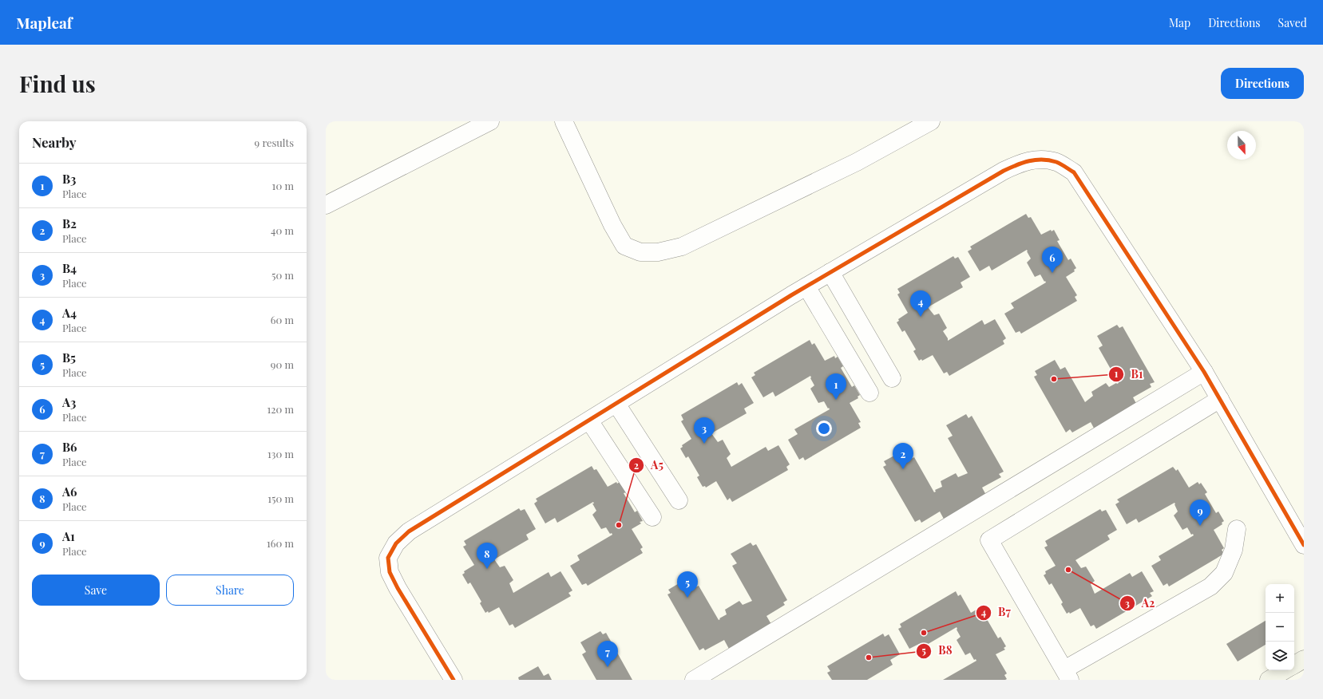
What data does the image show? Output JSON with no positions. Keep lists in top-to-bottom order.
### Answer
{
  "places": [
    "B1",
    "A5",
    "A2",
    "B7",
    "B8"
  ],
  "north": "bottom",
  "page": {
    "header": "Mapleaf",
    "nav": ["Map", "Directions", "Saved"],
    "buttons": [
      "Directions",
      ["Save", "Share"]
    ],
    "title": "Find us",
    "heading": ["Nearby", "9 results"],
    "list": [
      {
        "mark": "1",
        "name": "B3",
        "note": "Place",
        "value": "10 m"
      },
      {
        "mark": "2",
        "name": "B2",
        "note": "Place",
        "value": "40 m"
      },
      {
        "mark": "3",
        "name": "B4",
        "note": "Place",
        "value": "50 m"
      },
      {
        "mark": "4",
        "name": "A4",
        "note": "Place",
        "value": "60 m"
      },
      {
        "mark": "5",
        "name": "B5",
        "note": "Place",
        "value": "90 m"
      },
      {
        "mark": "6",
        "name": "A3",
        "note": "Place",
        "value": "120 m"
      },
      {
        "mark": "7",
        "name": "B6",
        "note": "Place",
        "value": "130 m"
      },
      {
        "mark": "8",
        "name": "A6",
        "note": "Place",
        "value": "150 m"
      },
      {
        "mark": "9",
        "name": "A1",
        "note": "Place",
        "value": "160 m"
      }
    ],
    "pins": [
      "6",
      "4",
      "1",
      "3",
      "2",
      "9",
      "8",
      "5",
      "7"
    ],
    "map_buttons": ["+", "−"]
  }
}
